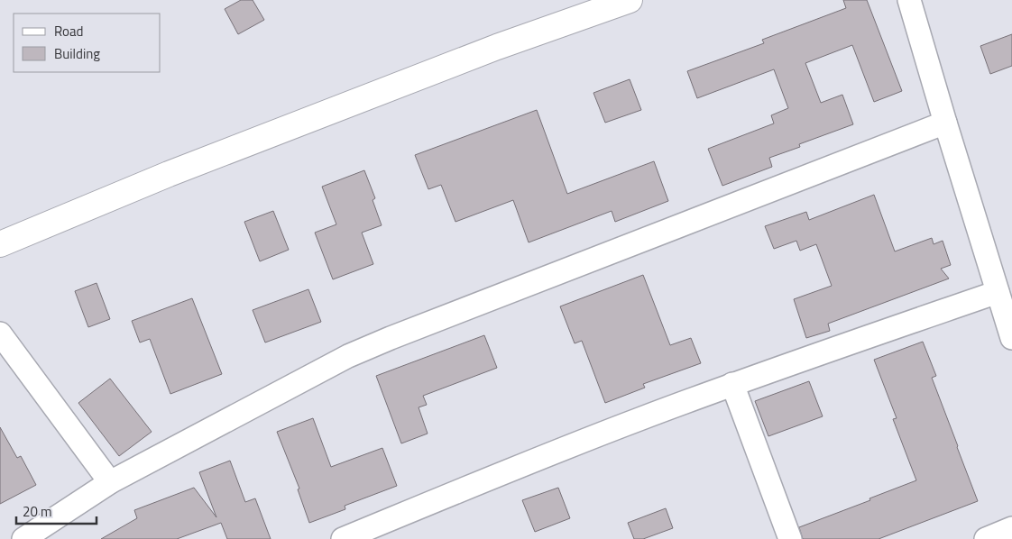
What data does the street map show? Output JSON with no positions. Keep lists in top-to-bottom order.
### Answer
{
  "legend": ["Road", "Building"],
  "scale_bar": "20 m"
}
